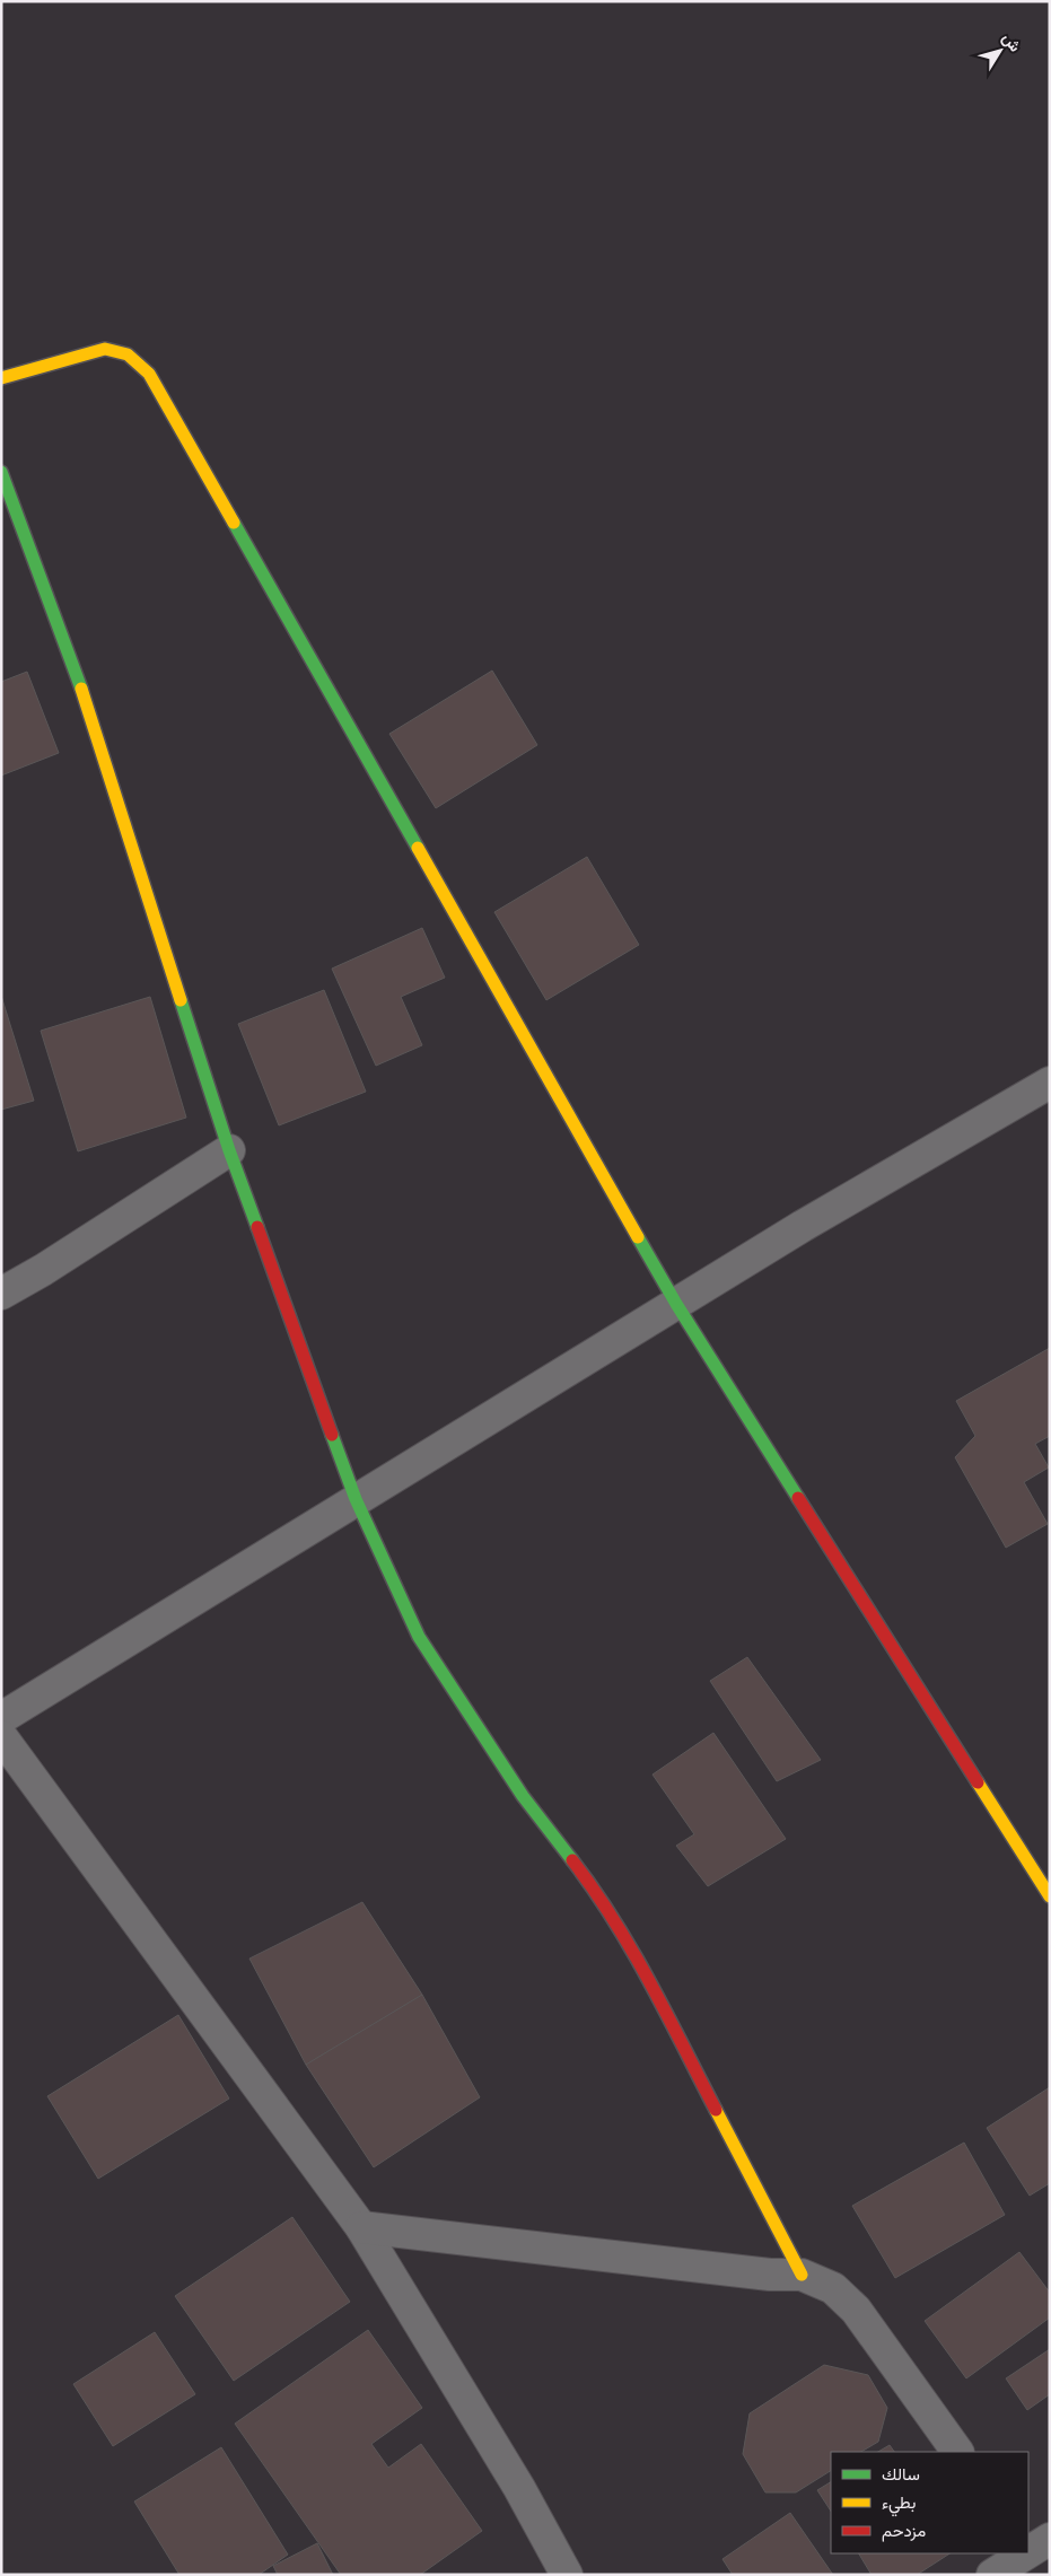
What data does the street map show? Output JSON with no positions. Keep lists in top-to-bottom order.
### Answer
{
  "legend": ["سالك", "بطيء", "مزدحم"],
  "north": "top right"
}
